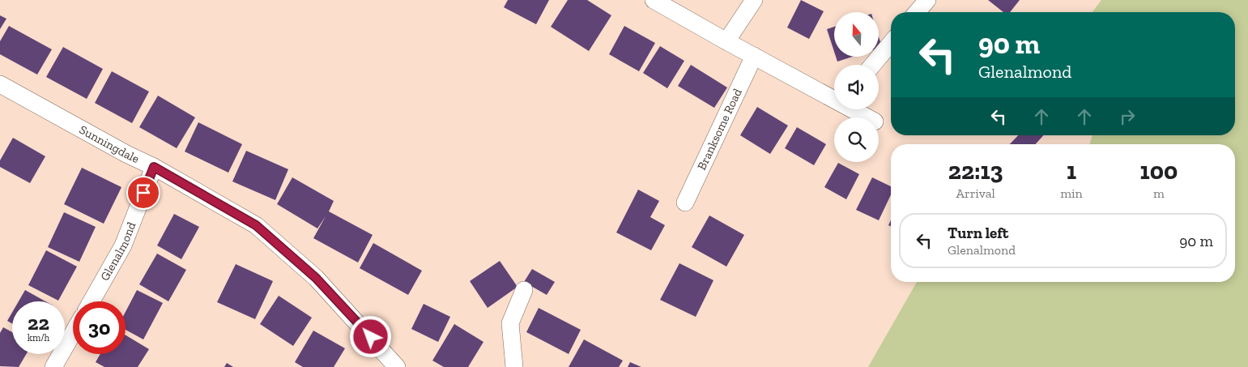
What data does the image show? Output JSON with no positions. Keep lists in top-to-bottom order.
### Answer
{
  "streets": {
    "street": ["Branksome Road", "Sunningdale", "Glenalmond"]
  },
  "crossings": [
    ["Sunningdale", "Glenalmond"]
  ],
  "north": "top",
  "page": {
    "turn": ["90 m", "Glenalmond"],
    "eta": [
      "22:13",
      "Arrival",
      "1",
      "min",
      "100",
      "m"
    ],
    "list": [
      {
        "name": "Turn left",
        "note": "Glenalmond",
        "value": "90 m"
      }
    ],
    "speed": "22 km/h",
    "limit": "30"
  }
}
